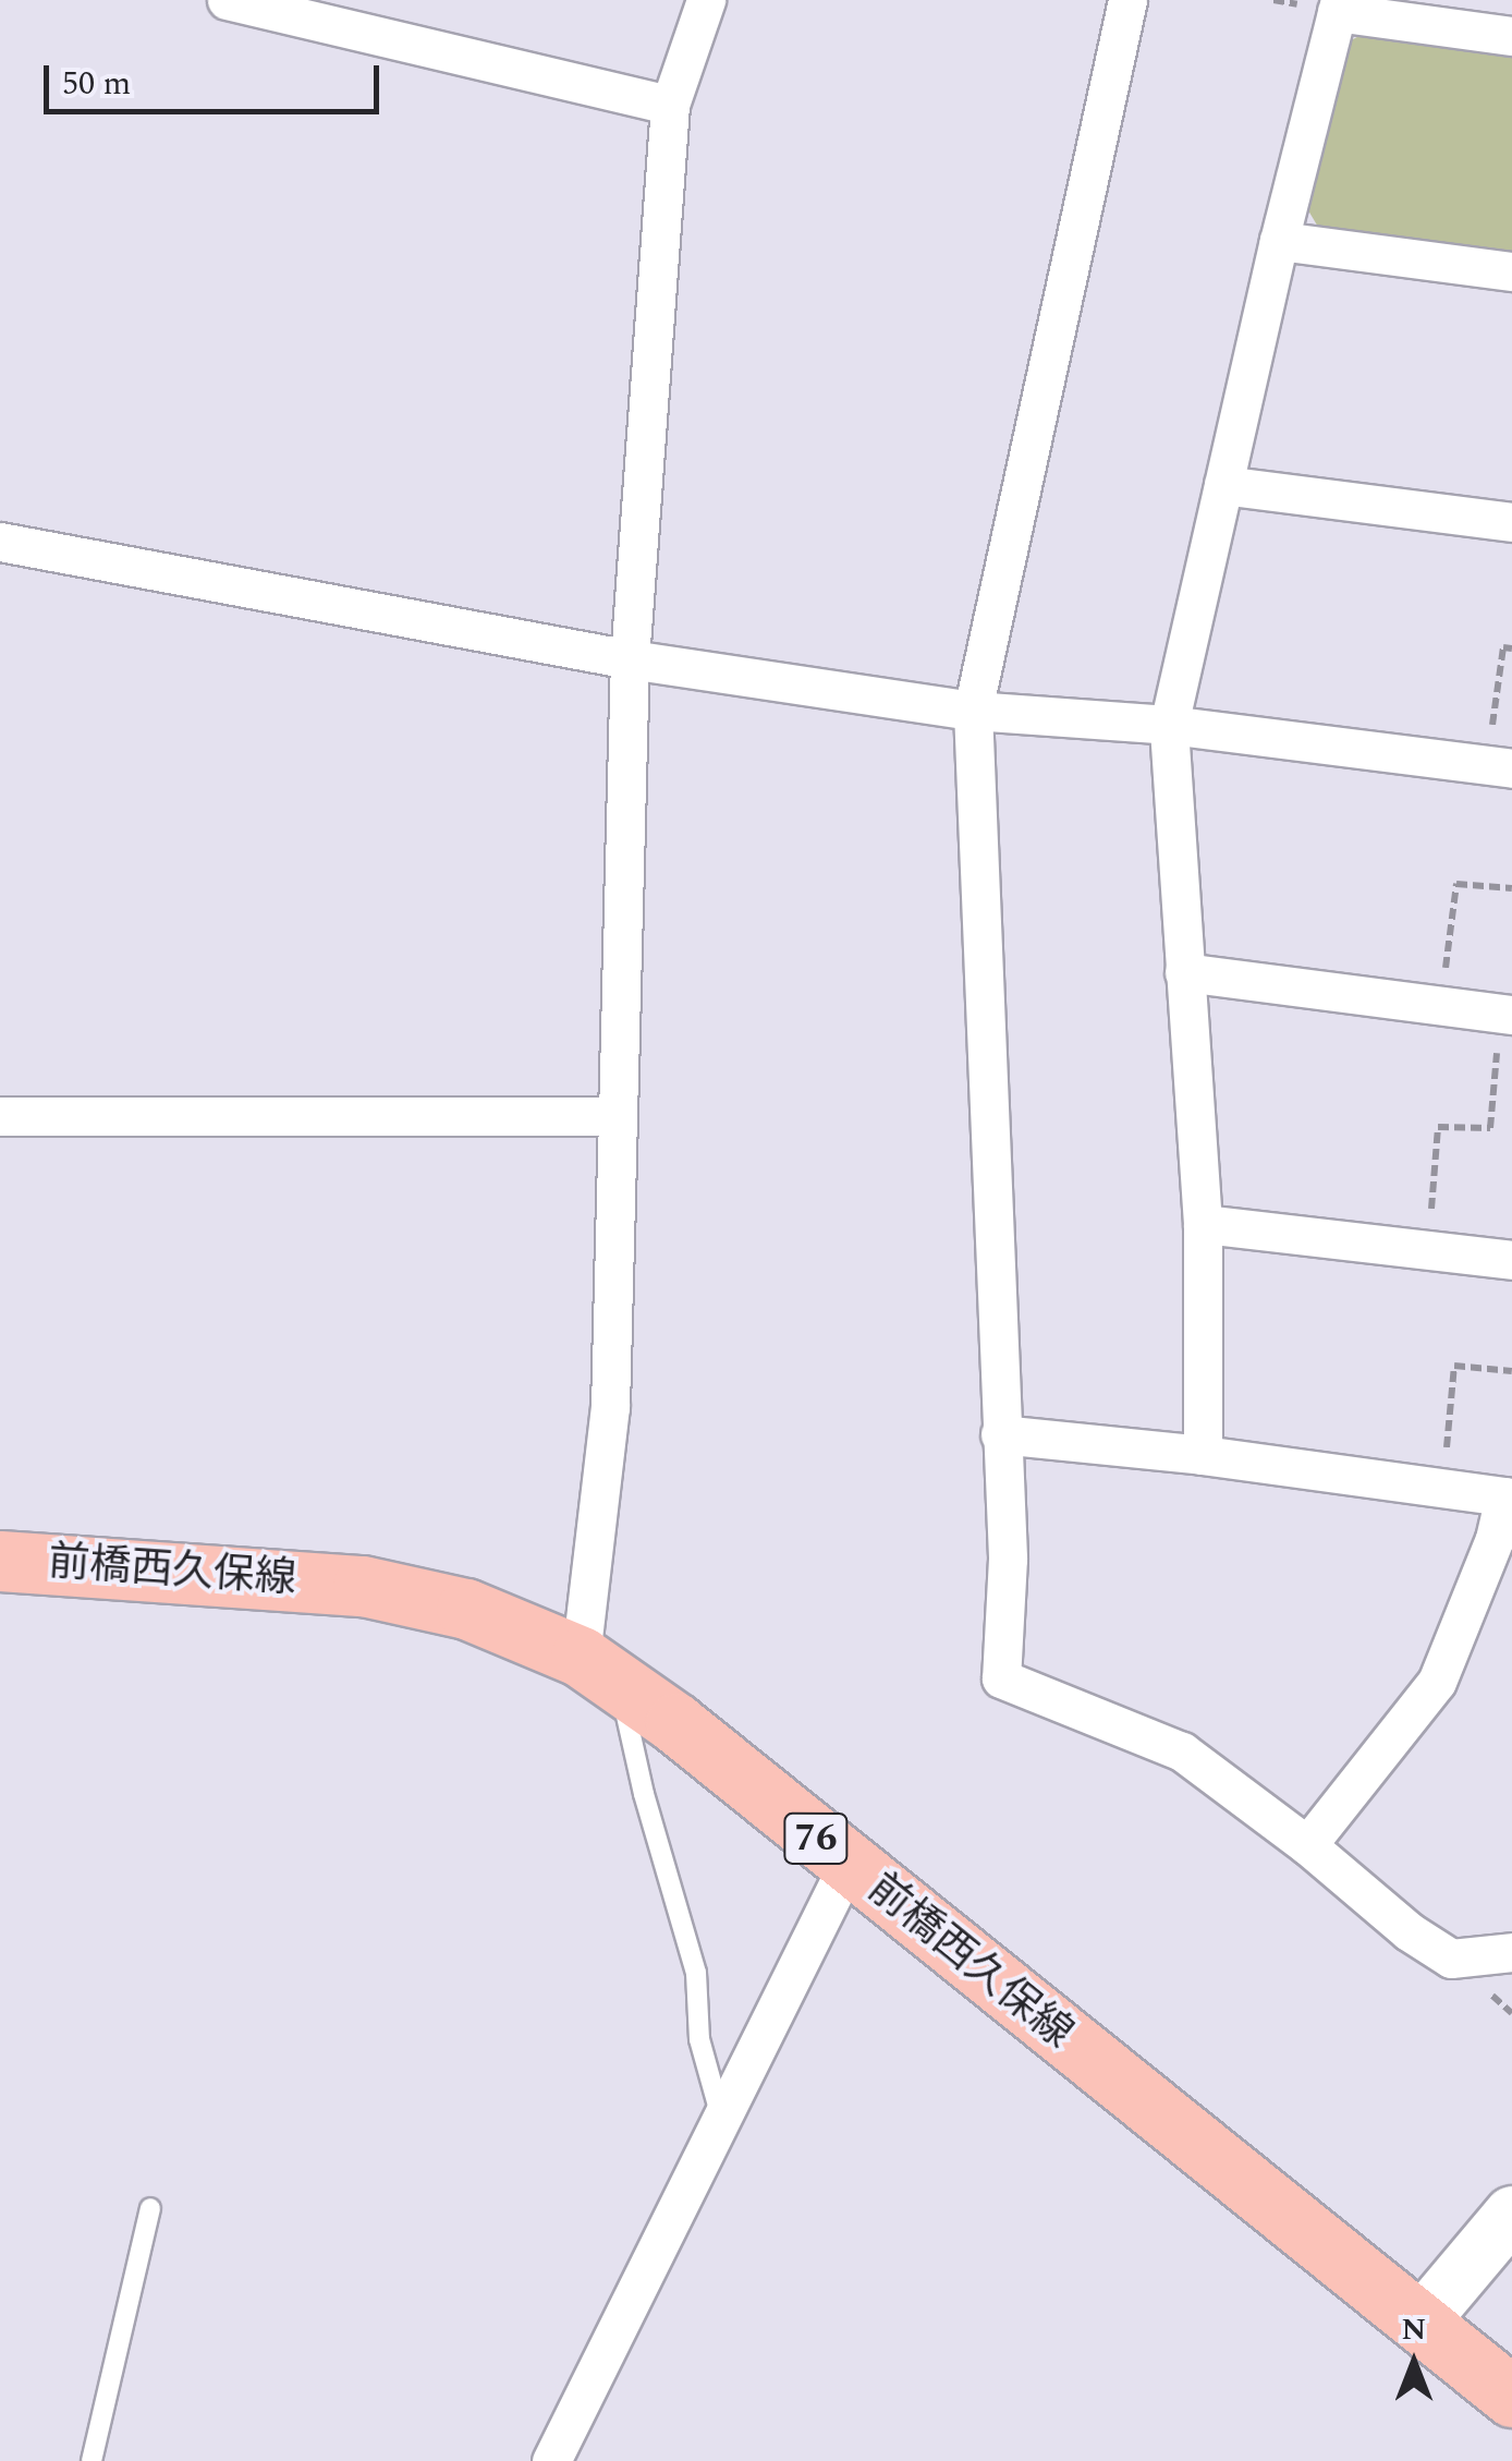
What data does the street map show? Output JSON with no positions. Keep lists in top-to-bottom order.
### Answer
{
  "streets": {
    "main road": ["前橋西久保線", "76"]
  },
  "scale_bar": "50 m",
  "north": "top"
}
